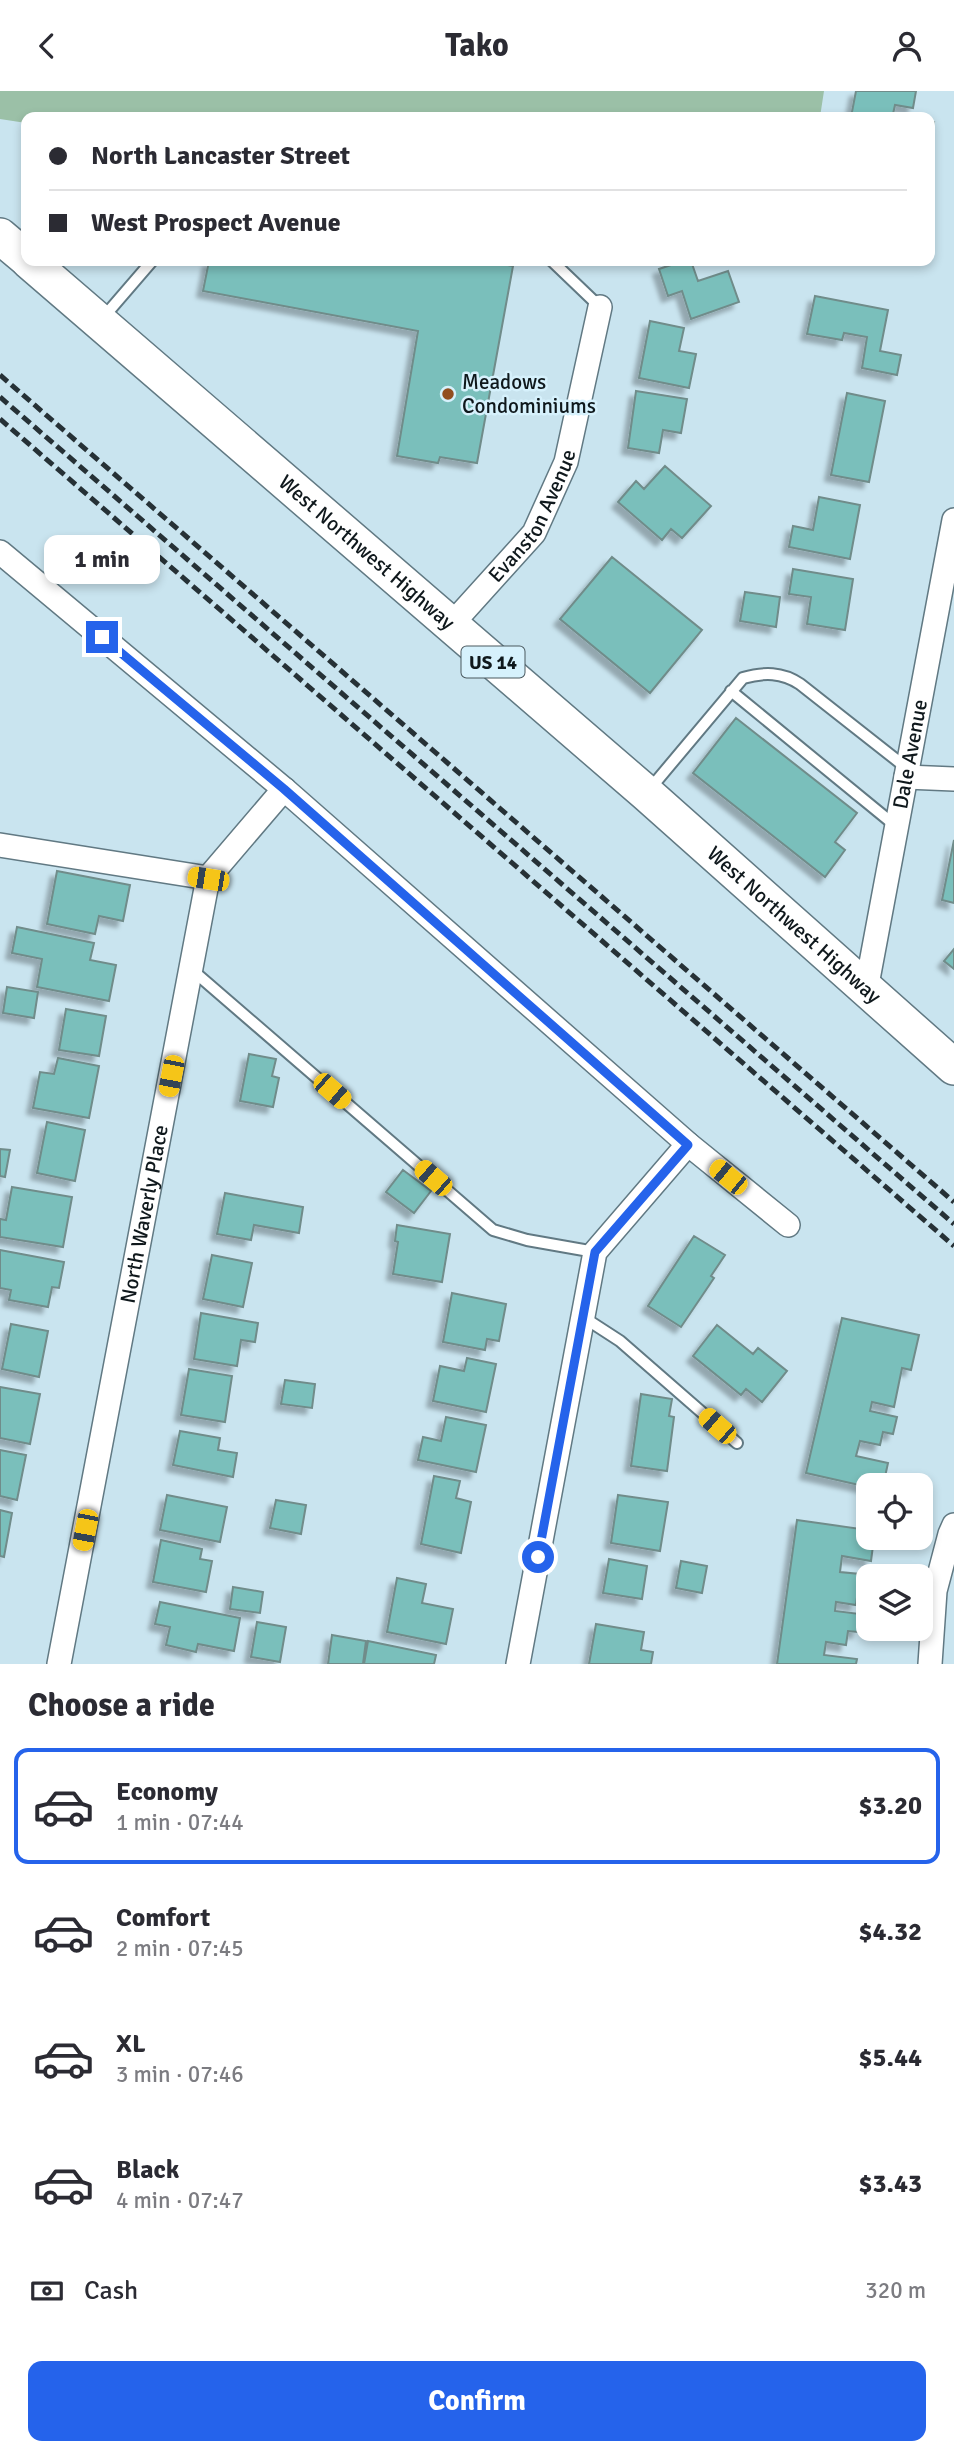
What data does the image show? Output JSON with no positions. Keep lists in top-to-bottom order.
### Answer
{
  "streets": {
    "main road": ["West Northwest Highway", "US 14"],
    "street": ["Evanston Avenue", "Dale Avenue", "North Waverly Place"]
  },
  "crossings": [
    ["Evanston Avenue", "West Northwest Highway"],
    ["West Northwest Highway", "Dale Avenue"]
  ],
  "places": ["Meadows Condominiums"],
  "page": {
    "header": "Tako",
    "banner": ["North Lancaster Street", "West Prospect Avenue"],
    "bubble": "1 min",
    "heading": "Choose a ride",
    "list": [
      {
        "name": "Economy",
        "note": "1 min · 07:44",
        "value": "$3.20"
      },
      {
        "name": "Comfort",
        "note": "2 min · 07:45",
        "value": "$4.32"
      },
      {
        "name": "XL",
        "note": "3 min · 07:46",
        "value": "$5.44"
      },
      {
        "name": "Black",
        "note": "4 min · 07:47",
        "value": "$3.43"
      }
    ],
    "pay": ["Cash", "320 m"],
    "buttons": "Confirm"
  }
}
